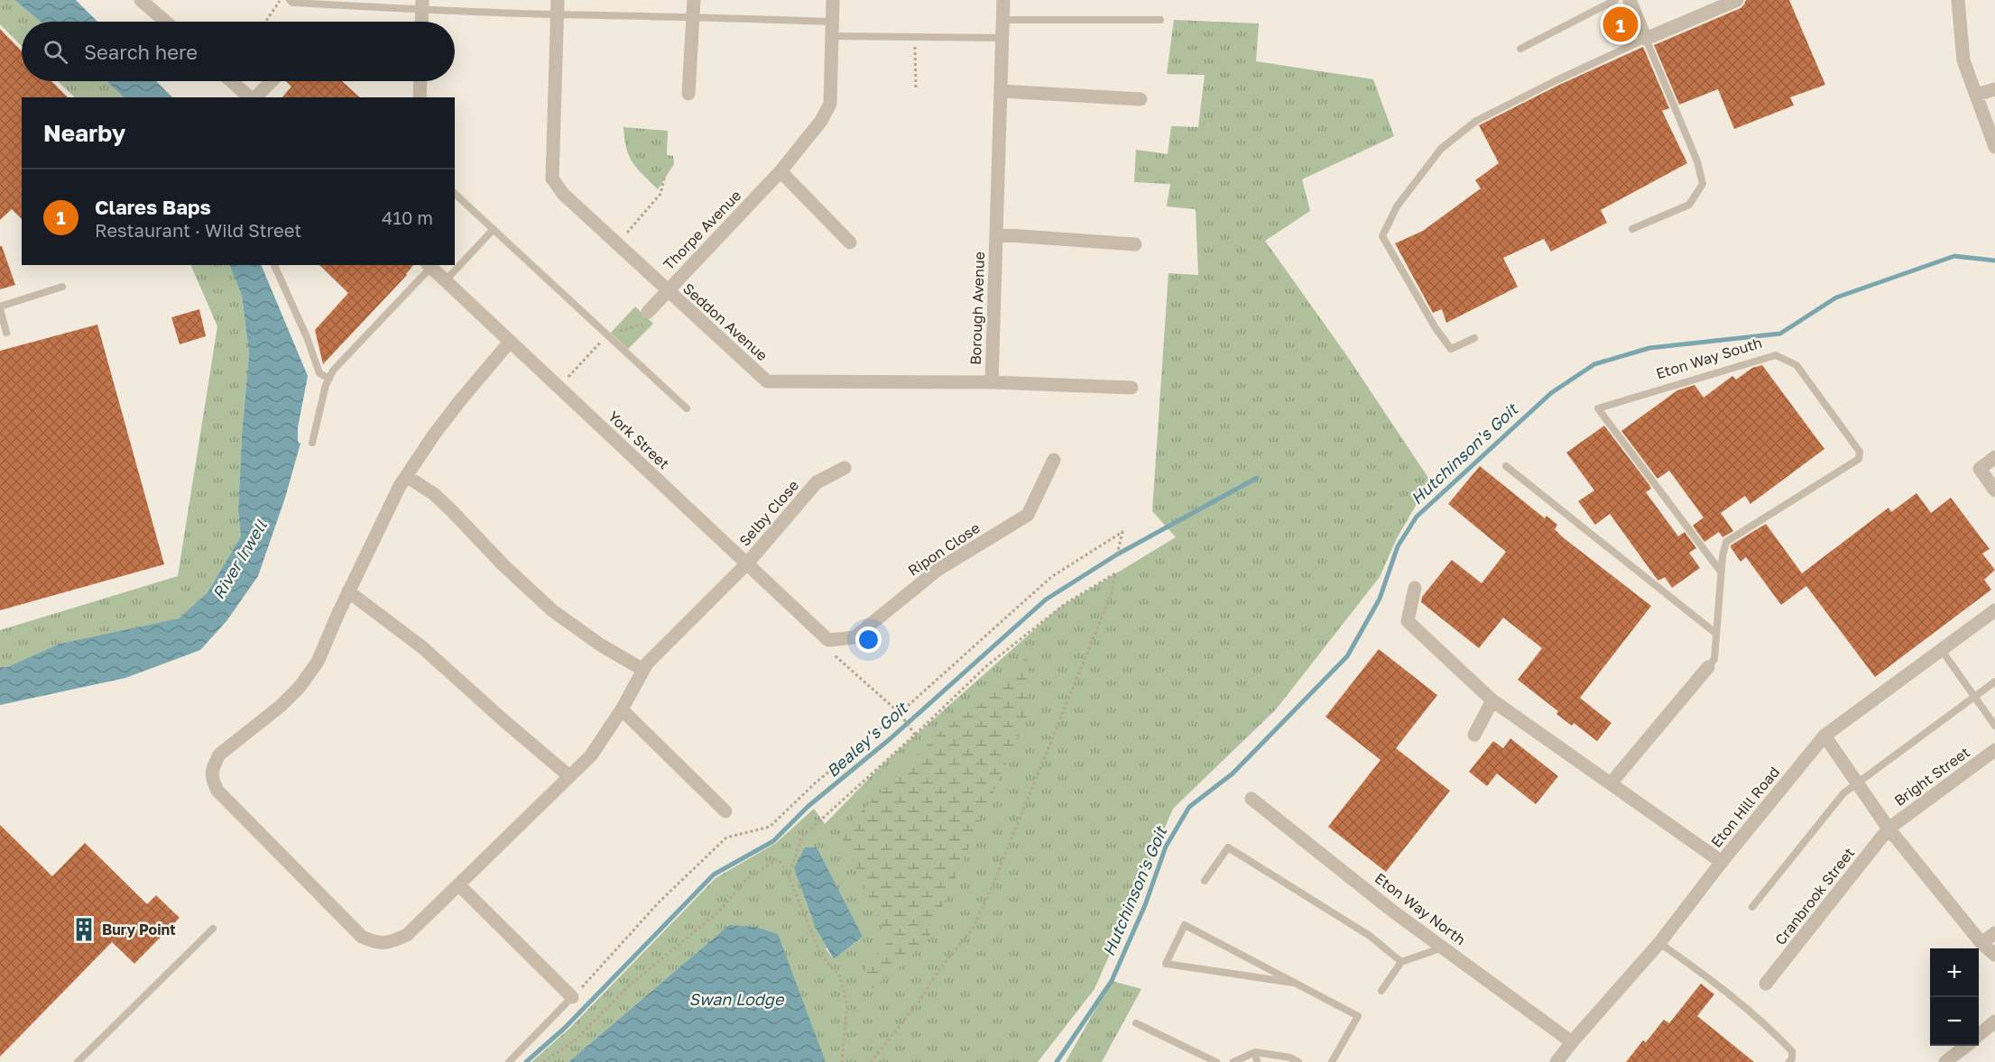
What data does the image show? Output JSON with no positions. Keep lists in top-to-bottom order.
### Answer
{
  "streets": {
    "street": [
      "Thorpe Avenue",
      "Borough Avenue",
      "Seddon Avenue",
      "Eton Way South",
      "York Street",
      "Selby Close",
      "Ripon Close",
      "Bright Street",
      "Eton Hill Road",
      "Cranbrook Street",
      "Eton Way North"
    ]
  },
  "crossings": [
    ["Thorpe Avenue", "Seddon Avenue"],
    ["Borough Avenue", "Seddon Avenue"],
    ["York Street", "Selby Close"],
    ["York Street", "Ripon Close"],
    ["Bright Street", "Cranbrook Street"],
    ["Eton Hill Road", "Eton Way North"]
  ],
  "water": [
    "Hutchinson's Goit",
    "River Irwell",
    "Bealey's Goit",
    "Swan Lodge"
  ],
  "places": {
    "building": ["Bury Point"]
  },
  "page": {
    "pins": "1",
    "search": "Search here",
    "heading": "Nearby",
    "list": [
      {
        "mark": "1",
        "name": "Clares Baps",
        "note": "Restaurant · Wild Street",
        "value": "410 m"
      }
    ],
    "map_buttons": ["+", "−"]
  }
}
